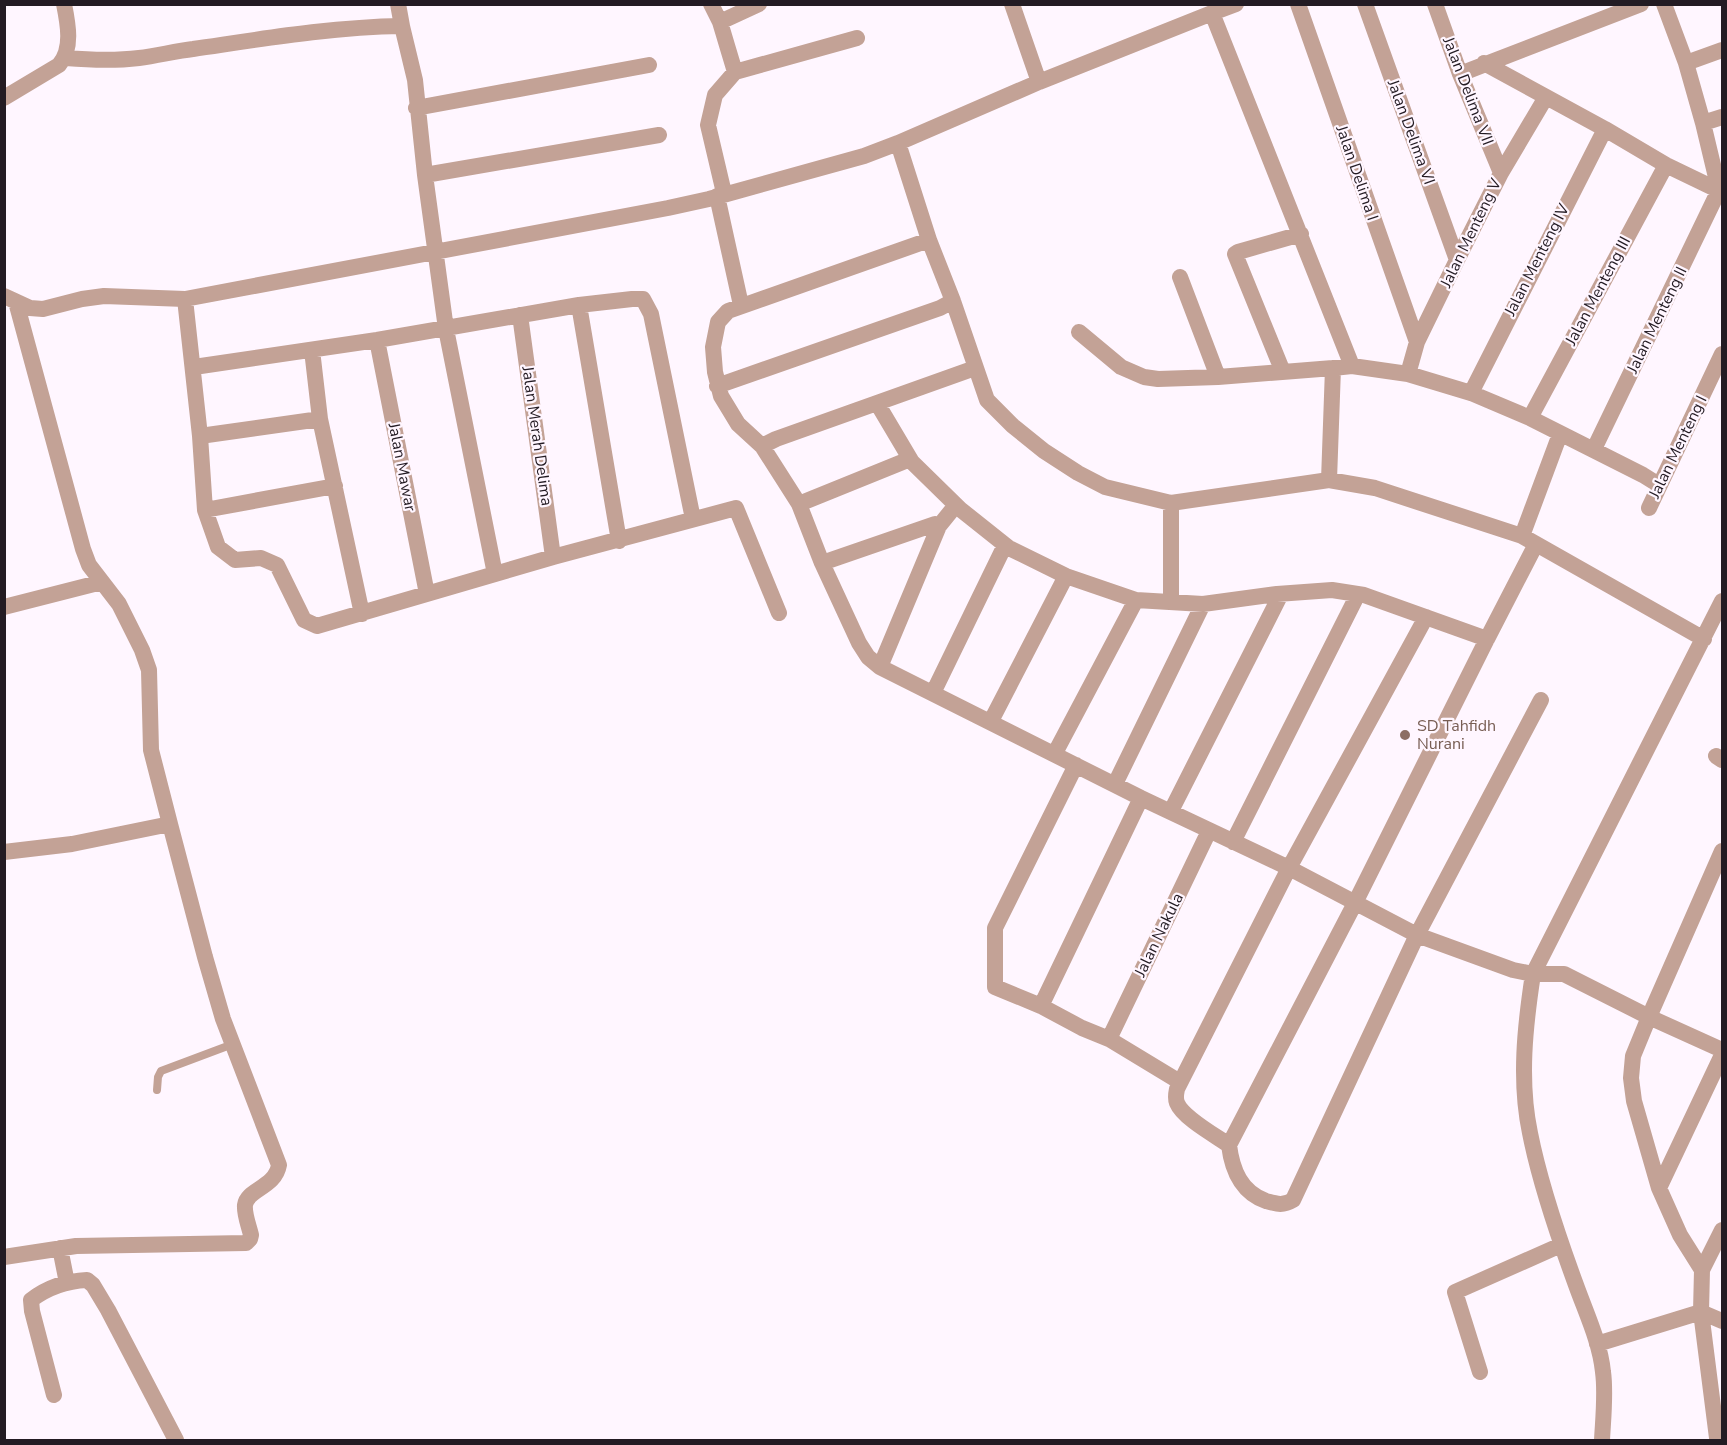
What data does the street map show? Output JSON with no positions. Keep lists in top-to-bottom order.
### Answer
{
  "streets": {
    "street": [
      "Jalan Delima VII",
      "Jalan Delima VI",
      "Jalan Delima I",
      "Jalan Menteng V",
      "Jalan Menteng IV",
      "Jalan Menteng III",
      "Jalan Menteng II",
      "Jalan Merah Delima",
      "Jalan Menteng I",
      "Jalan Mawar",
      "Jalan Nakula"
    ]
  },
  "crossings": [
    ["Jalan Delima VII", "Jalan Menteng V"],
    ["Jalan Delima VI", "Jalan Menteng V"],
    ["Jalan Delima I", "Jalan Menteng V"]
  ],
  "places": ["SD Tahfidh Nurani"]
}
